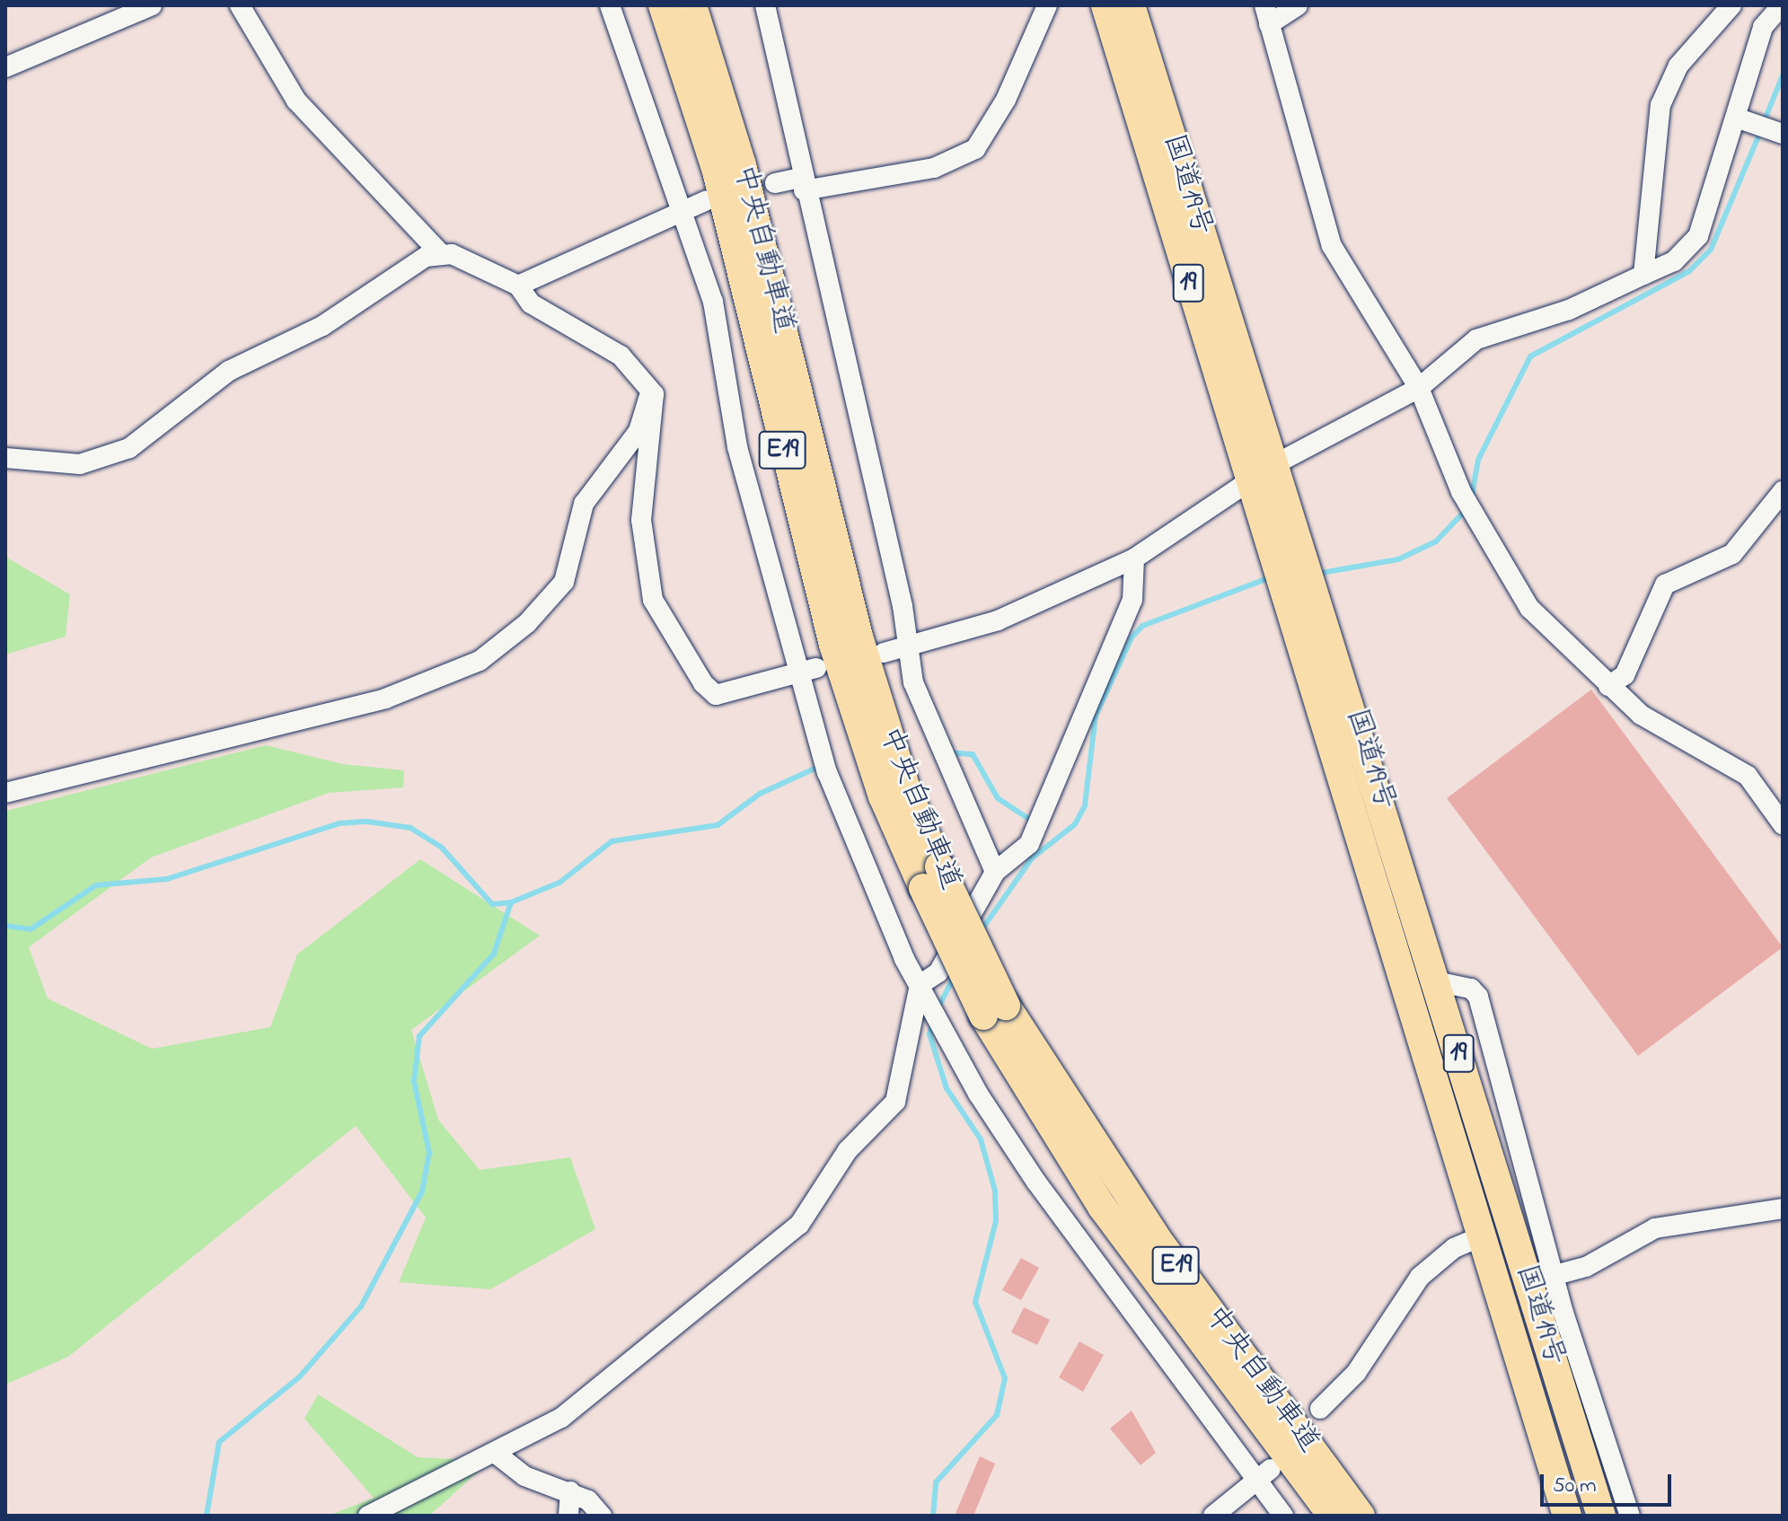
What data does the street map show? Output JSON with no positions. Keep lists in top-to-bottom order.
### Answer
{
  "streets": {
    "highway": [
      "国道19号",
      "中央自動車道",
      "19",
      "E19"
    ]
  },
  "scale_bar": "50 m"
}
